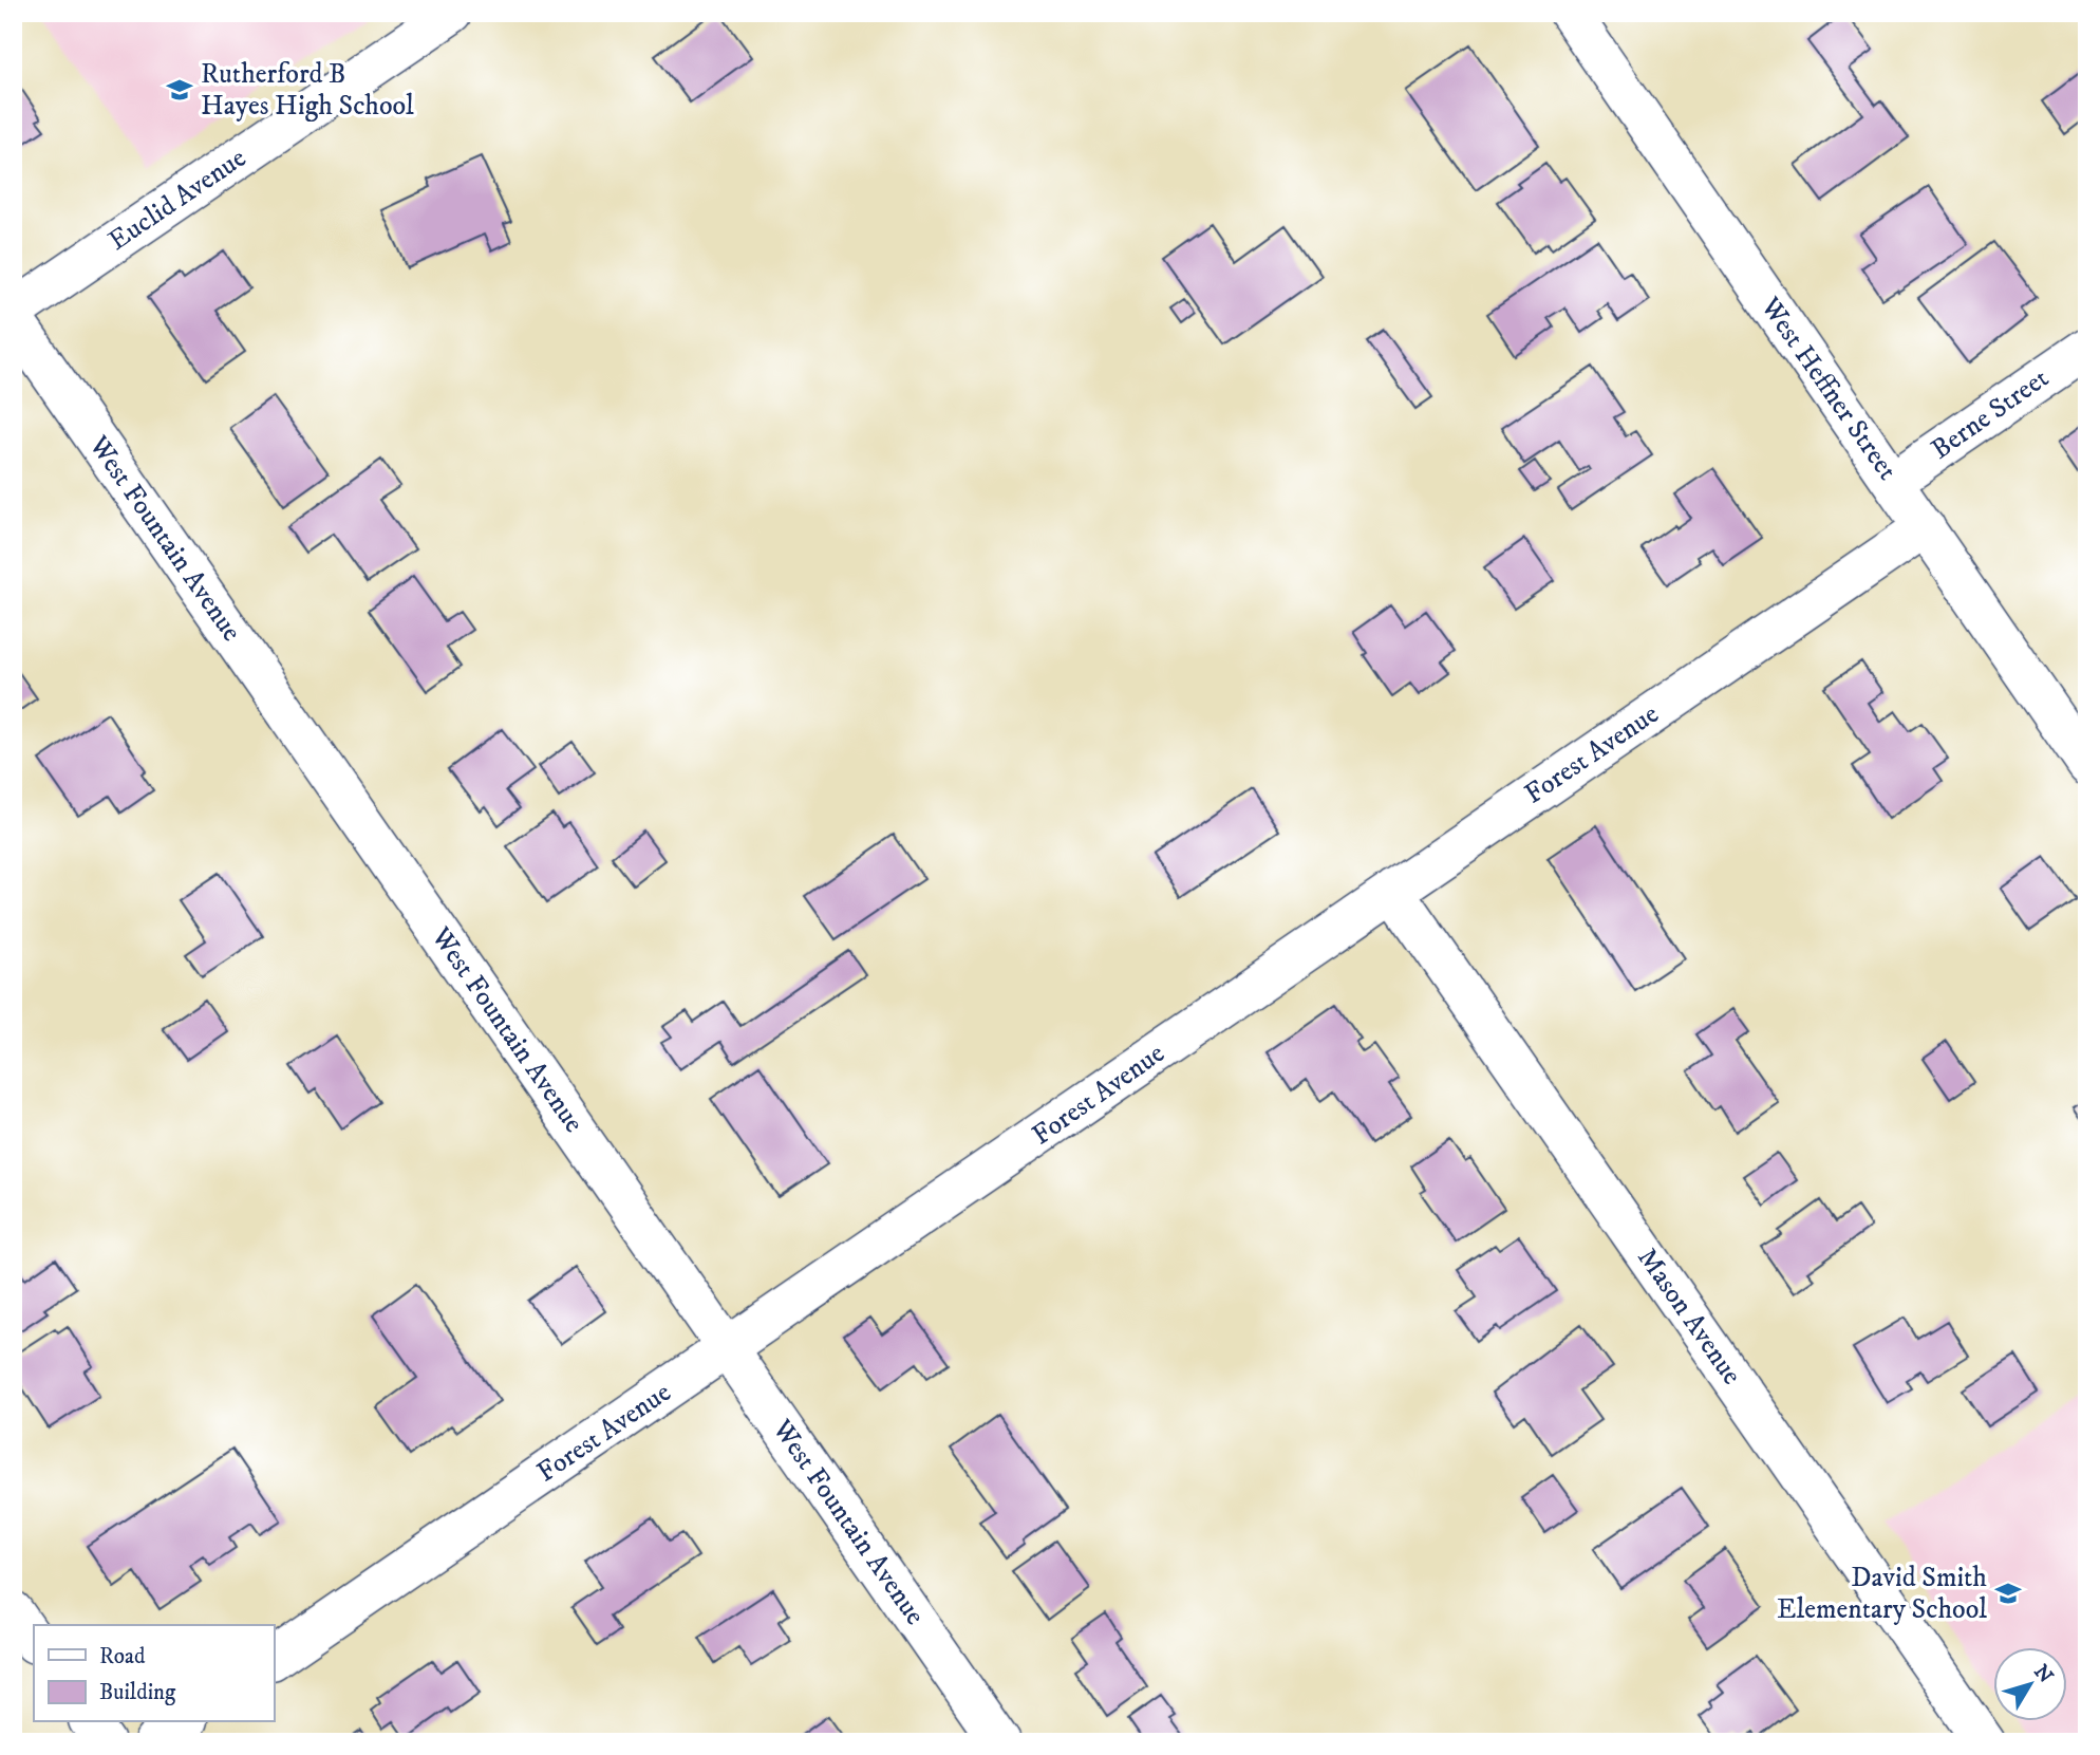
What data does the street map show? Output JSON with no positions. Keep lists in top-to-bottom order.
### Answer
{
  "streets": {
    "street": [
      "Euclid Avenue",
      "West Heffner Street",
      "Berne Street",
      "West Fountain Avenue",
      "Forest Avenue",
      "Mason Avenue"
    ]
  },
  "crossings": [
    ["West Heffner Street", "Berne Street"],
    ["West Heffner Street", "Forest Avenue"],
    ["West Fountain Avenue", "Forest Avenue"],
    ["Forest Avenue", "Mason Avenue"]
  ],
  "places": {
    "school or university": ["Rutherford B Hayes High School", "David Smith Elementary School"]
  },
  "legend": ["Road", "Building"],
  "north": "top right"
}
